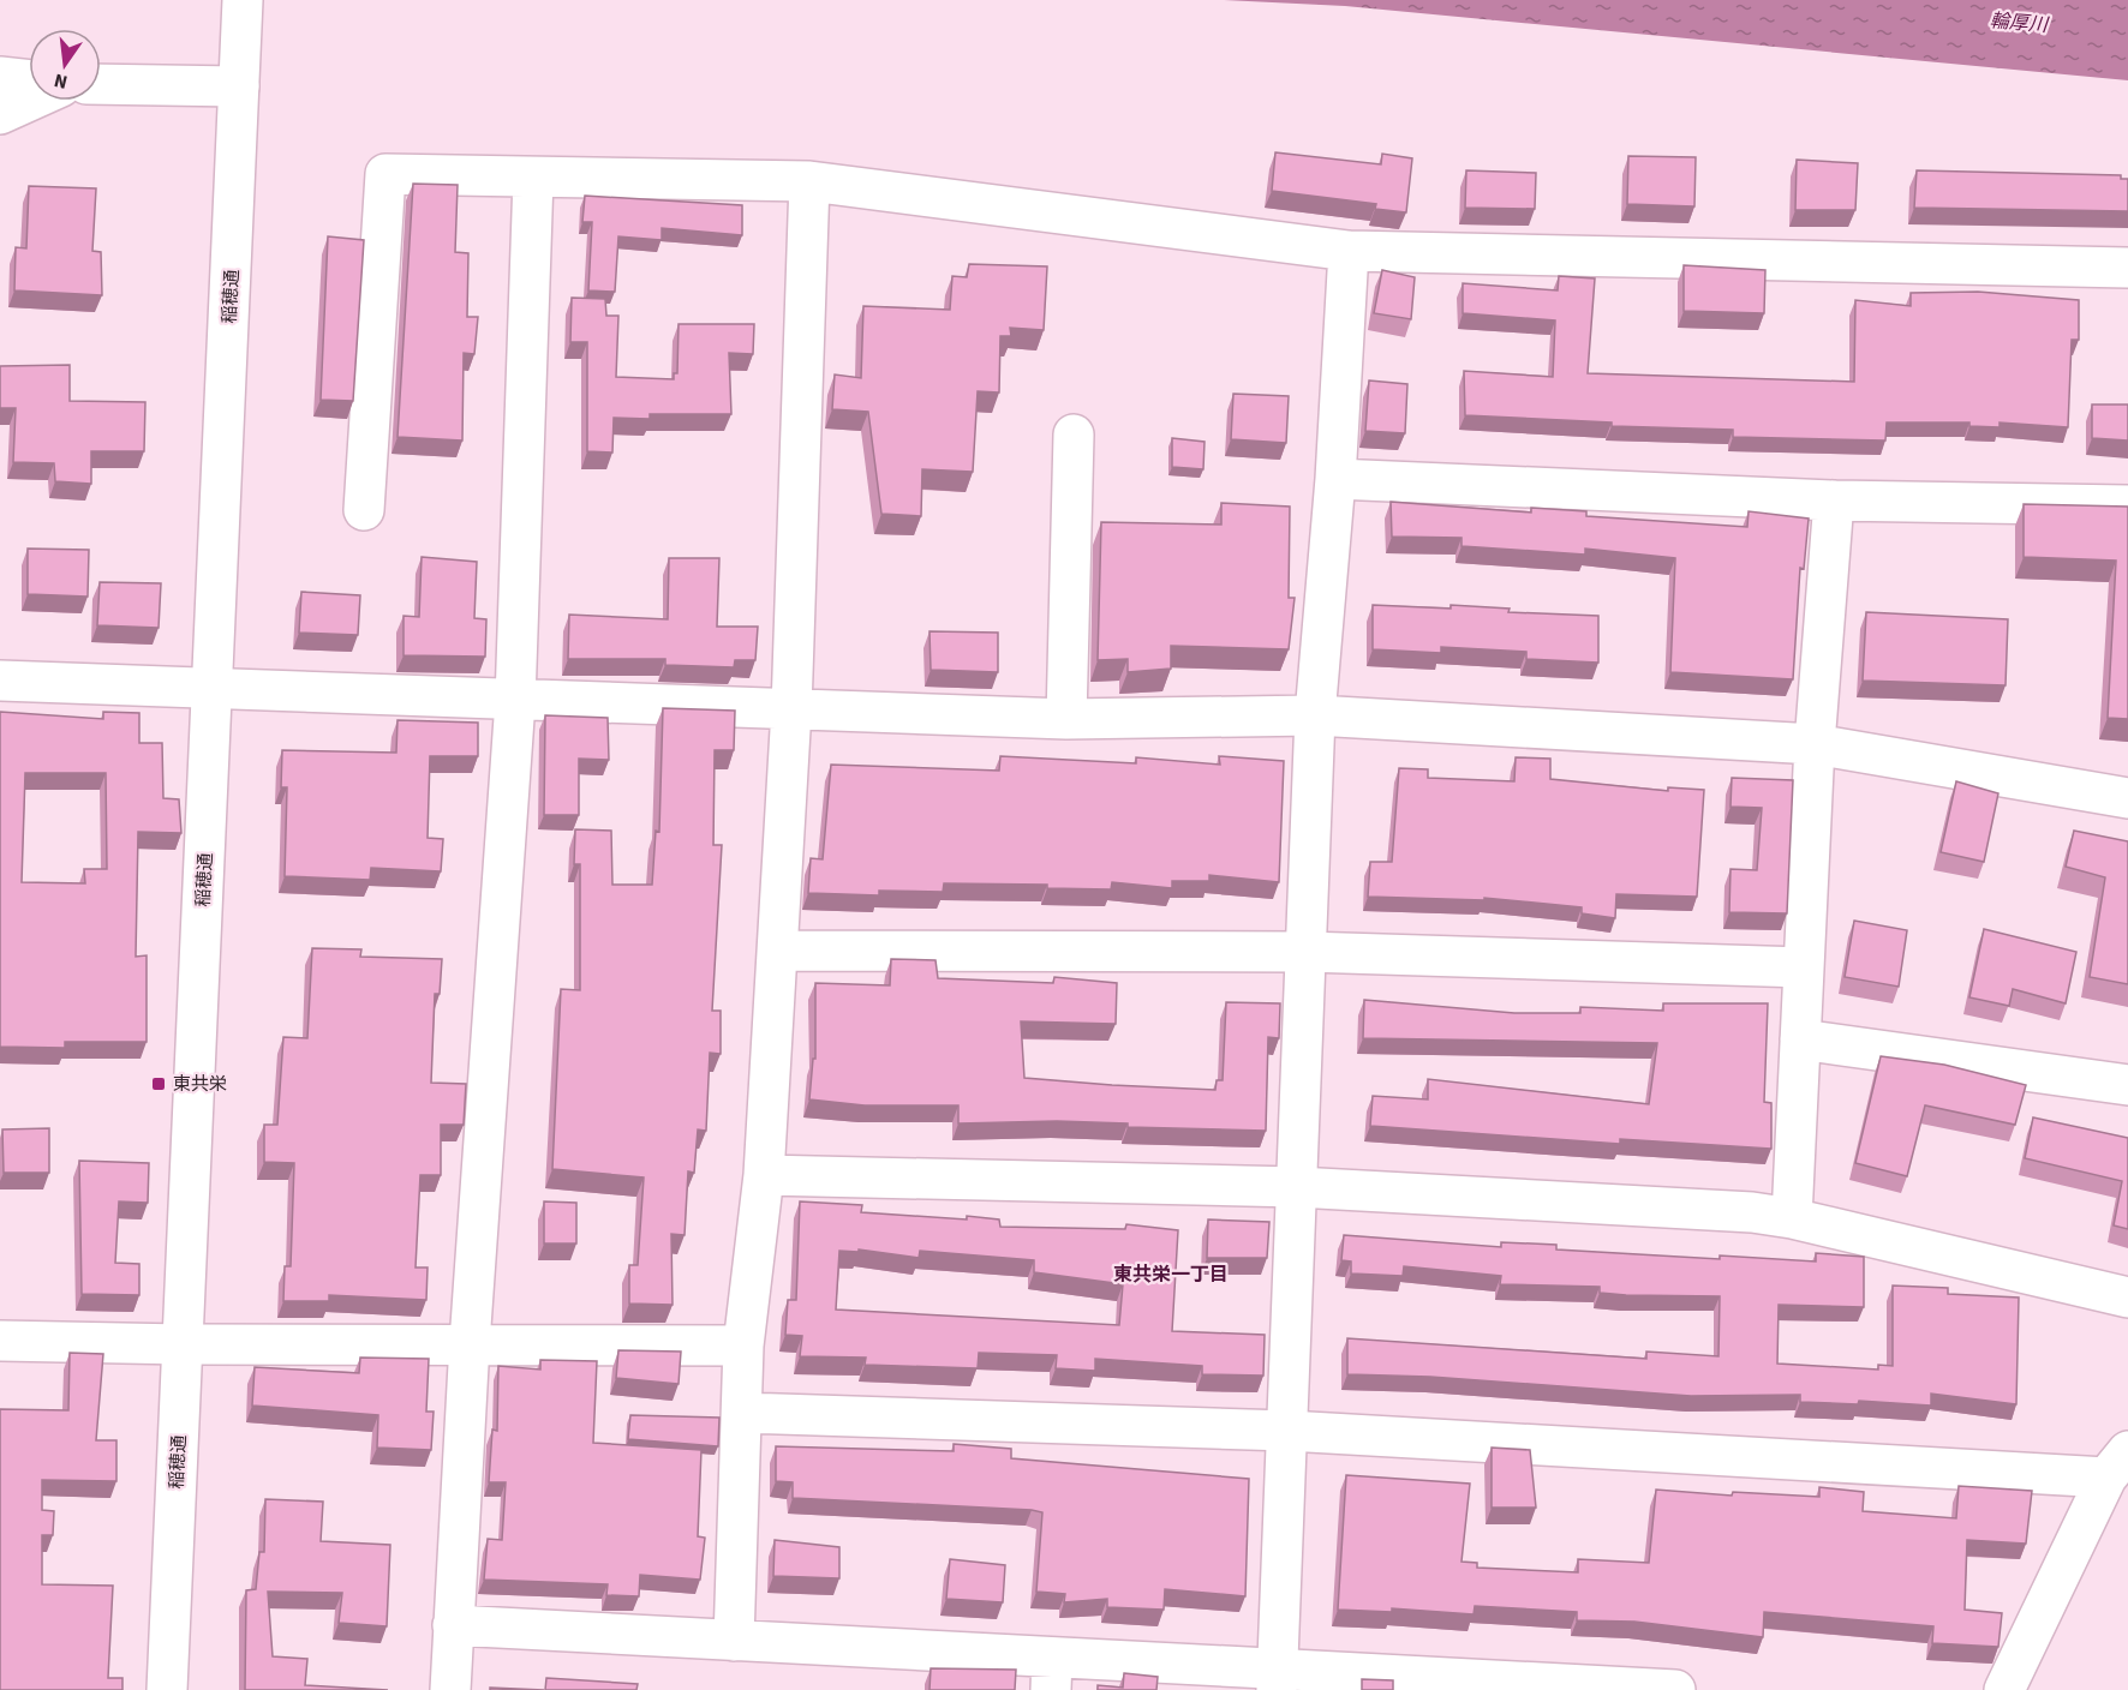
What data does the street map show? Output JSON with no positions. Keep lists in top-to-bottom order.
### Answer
{
  "streets": {
    "street": ["稲穂通"]
  },
  "districts": ["東共栄一丁目"],
  "water": ["輪厚川"],
  "places": {
    "transit": ["東共栄"]
  },
  "north": "bottom"
}
